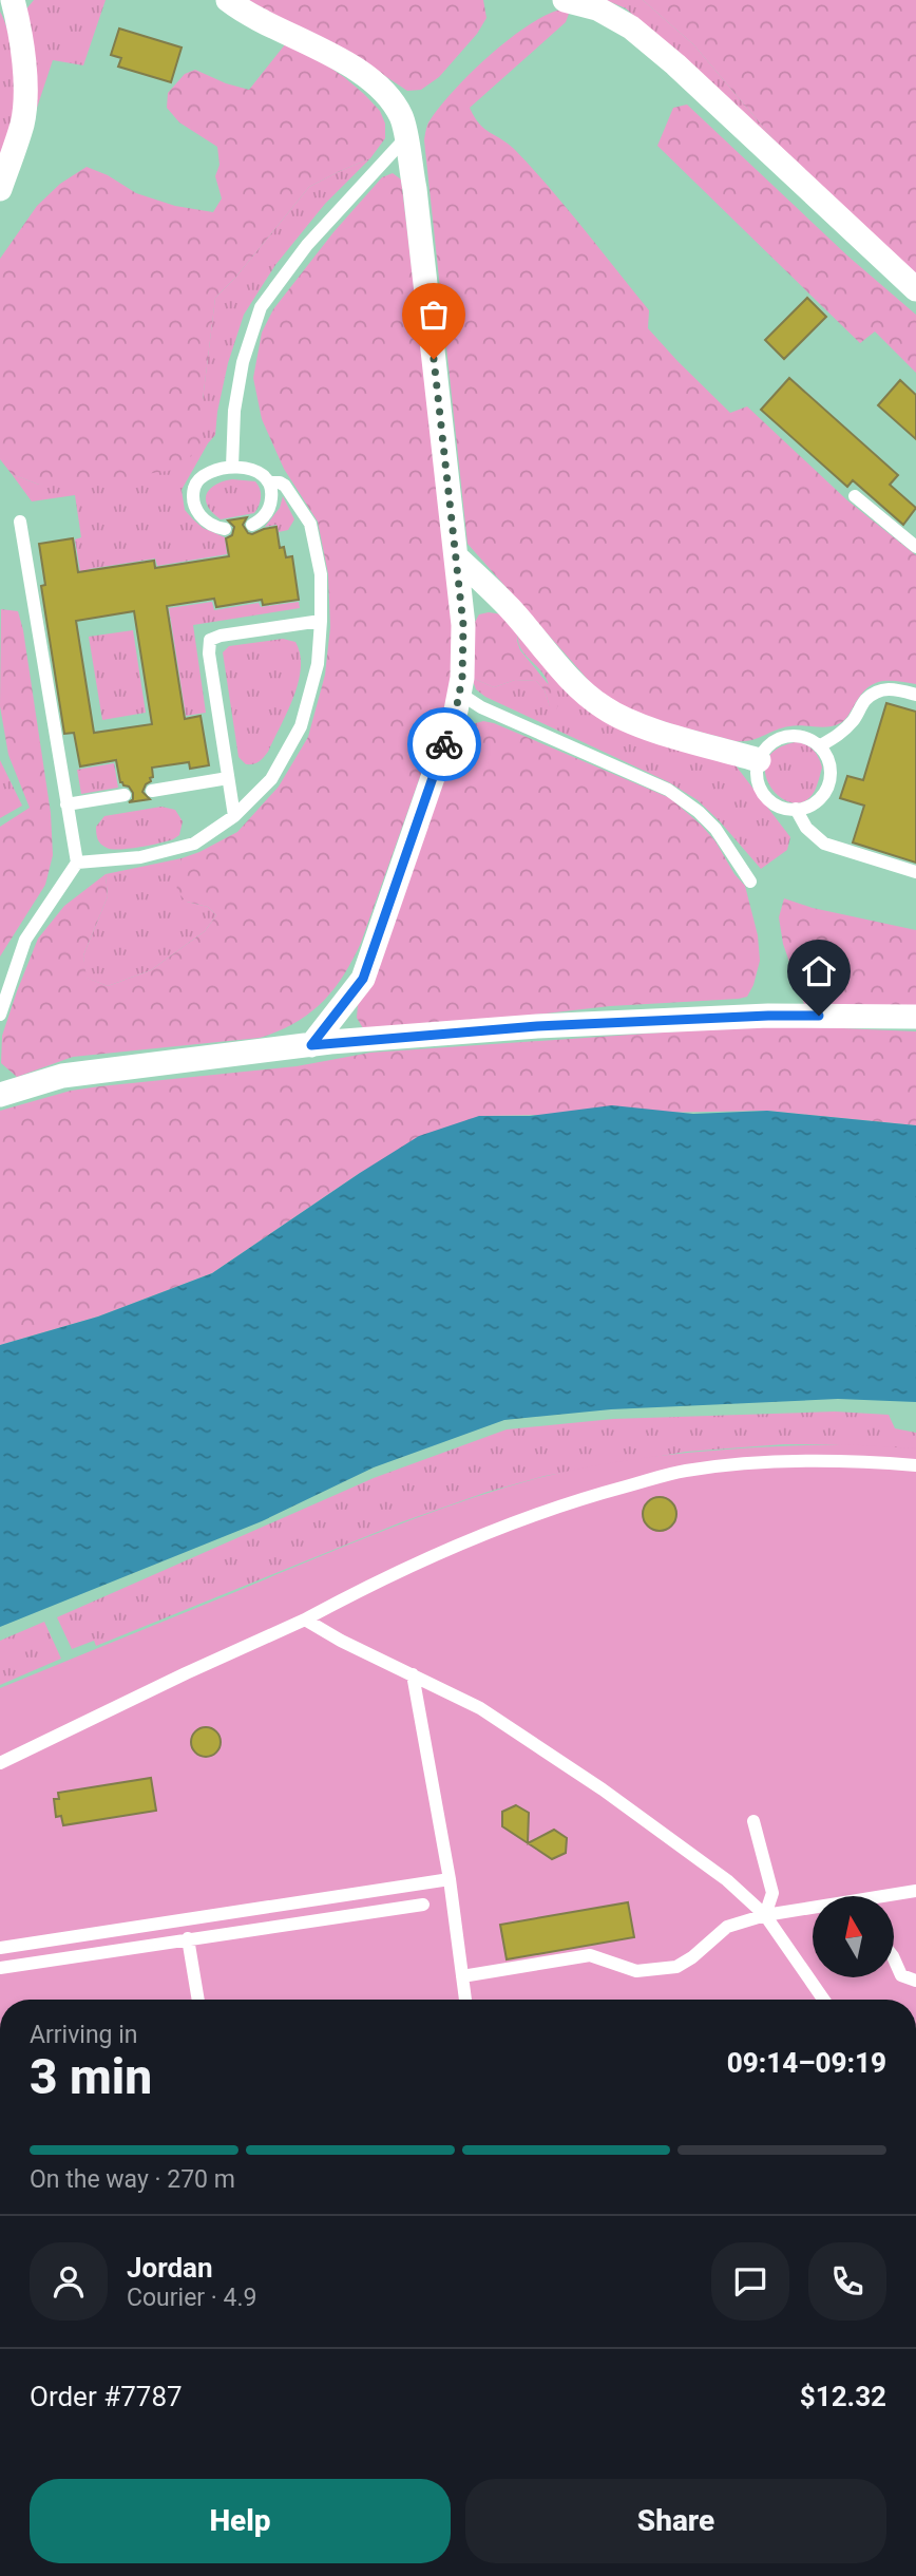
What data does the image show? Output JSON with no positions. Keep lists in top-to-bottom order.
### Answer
{
  "north": "top",
  "page": {
    "heading": ["3 min", "Arriving in", "09:14–09:19"],
    "panel": [
      "Jordan",
      "Courier · 4.9",
      "Order #7787",
      "$12.32"
    ],
    "bar": "On the way · 270 m",
    "buttons": ["Help", "Share"]
  }
}
